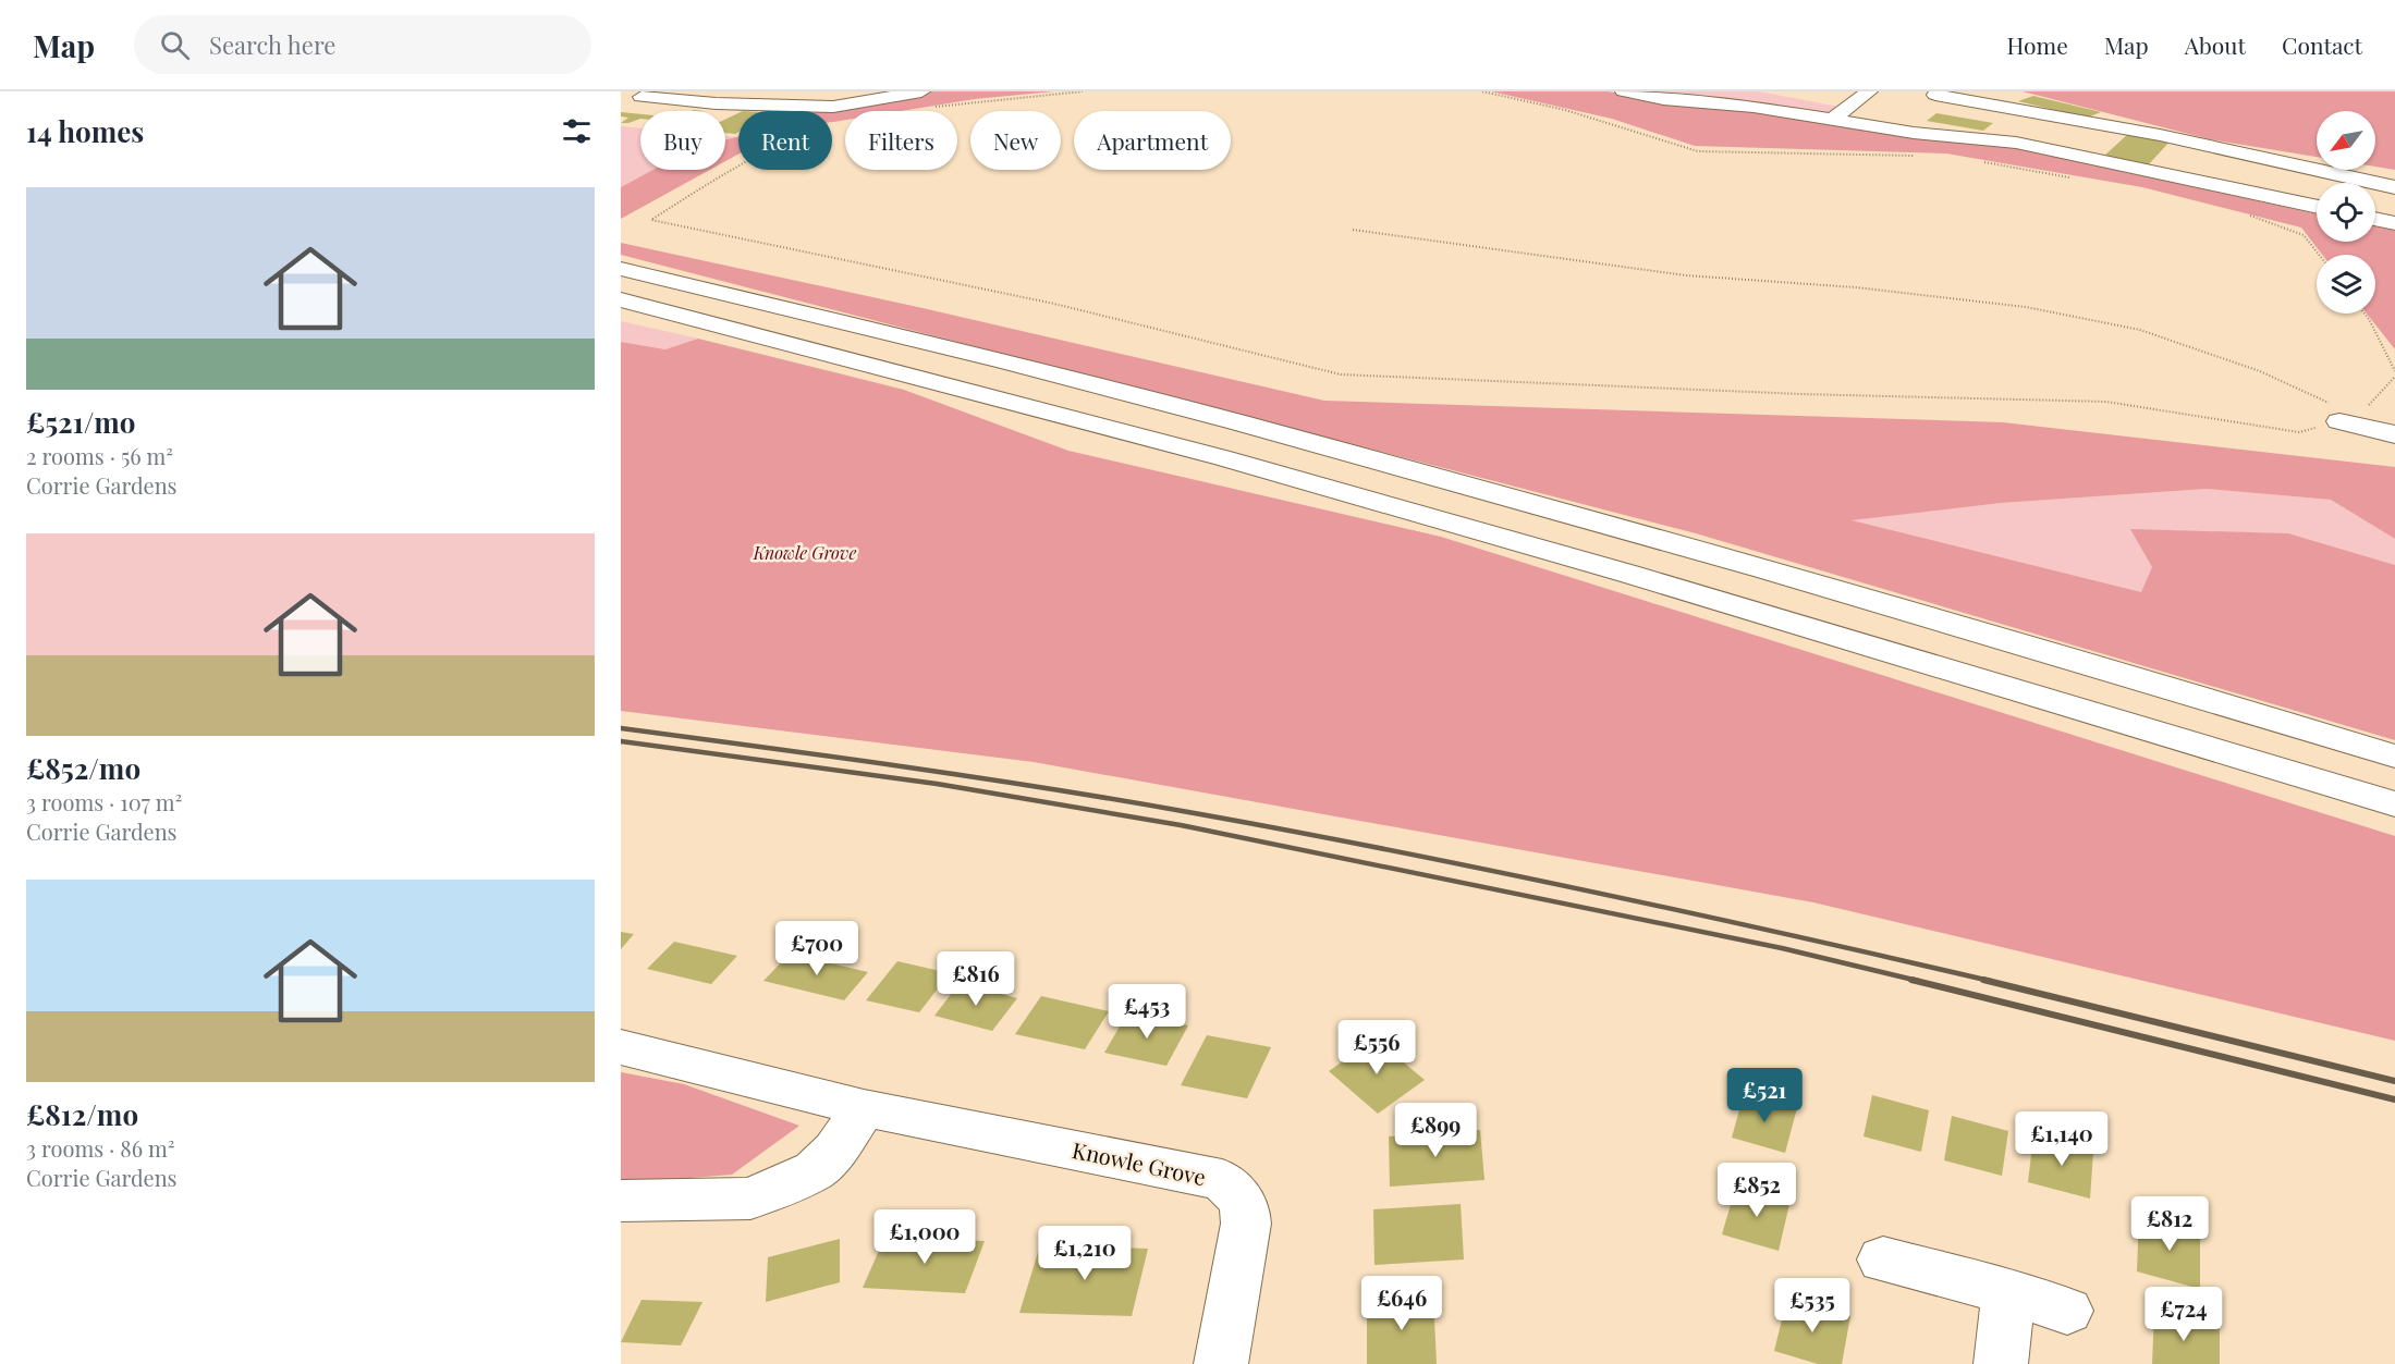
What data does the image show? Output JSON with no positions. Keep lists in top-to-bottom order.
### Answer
{
  "streets": {
    "main road": ["Knowle Grove"]
  },
  "parks": ["Knowle Grove"],
  "north": "bottom left",
  "page": {
    "header": "Map",
    "search": "Search here",
    "nav": [
      "Home",
      "Map",
      "About",
      "Contact"
    ],
    "heading": "14 homes",
    "chip": [
      "Buy",
      "Rent",
      "Filters",
      "New",
      "Apartment"
    ],
    "list": [
      {
        "name": "£521/mo",
        "note": "2 rooms · 56 m² · Corrie Gardens"
      },
      {
        "name": "£852/mo",
        "note": "3 rooms · 107 m² · Corrie Gardens"
      },
      {
        "name": "£812/mo",
        "note": "3 rooms · 86 m² · Corrie Gardens"
      }
    ],
    "price": [
      "£700",
      "£816",
      "£453",
      "£556",
      "£521",
      "£899",
      "£1,140",
      "£852",
      "£812",
      "£1,000",
      "£1,210",
      "£646",
      "£535",
      "£724"
    ]
  }
}
